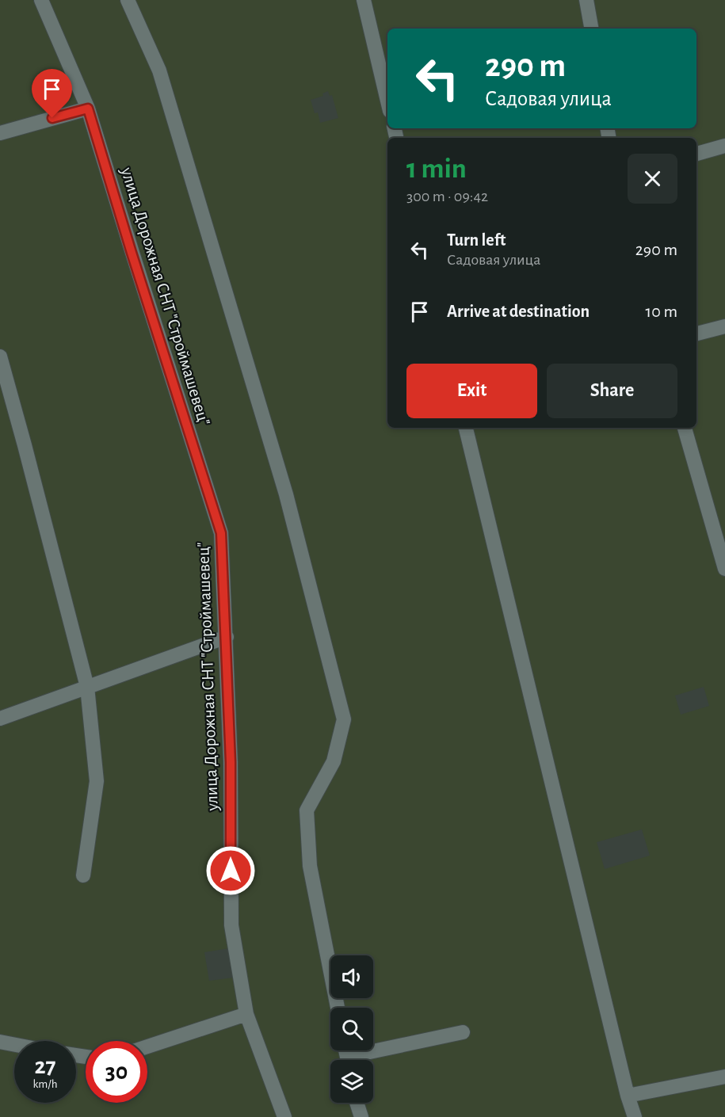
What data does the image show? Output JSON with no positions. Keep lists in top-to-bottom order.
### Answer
{
  "streets": {
    "street": ["улица Дорожная СНТ \"Строймашевец\""]
  },
  "page": {
    "turn": ["290 m", "Садовая улица"],
    "heading": ["1 min", "300 m · 09:42"],
    "list": [
      {
        "name": "Turn left",
        "note": "Садовая улица",
        "value": "290 m"
      },
      {
        "name": "Arrive at destination",
        "value": "10 m"
      }
    ],
    "buttons": ["Exit", "Share"],
    "speed": "27 km/h",
    "limit": "30"
  }
}
